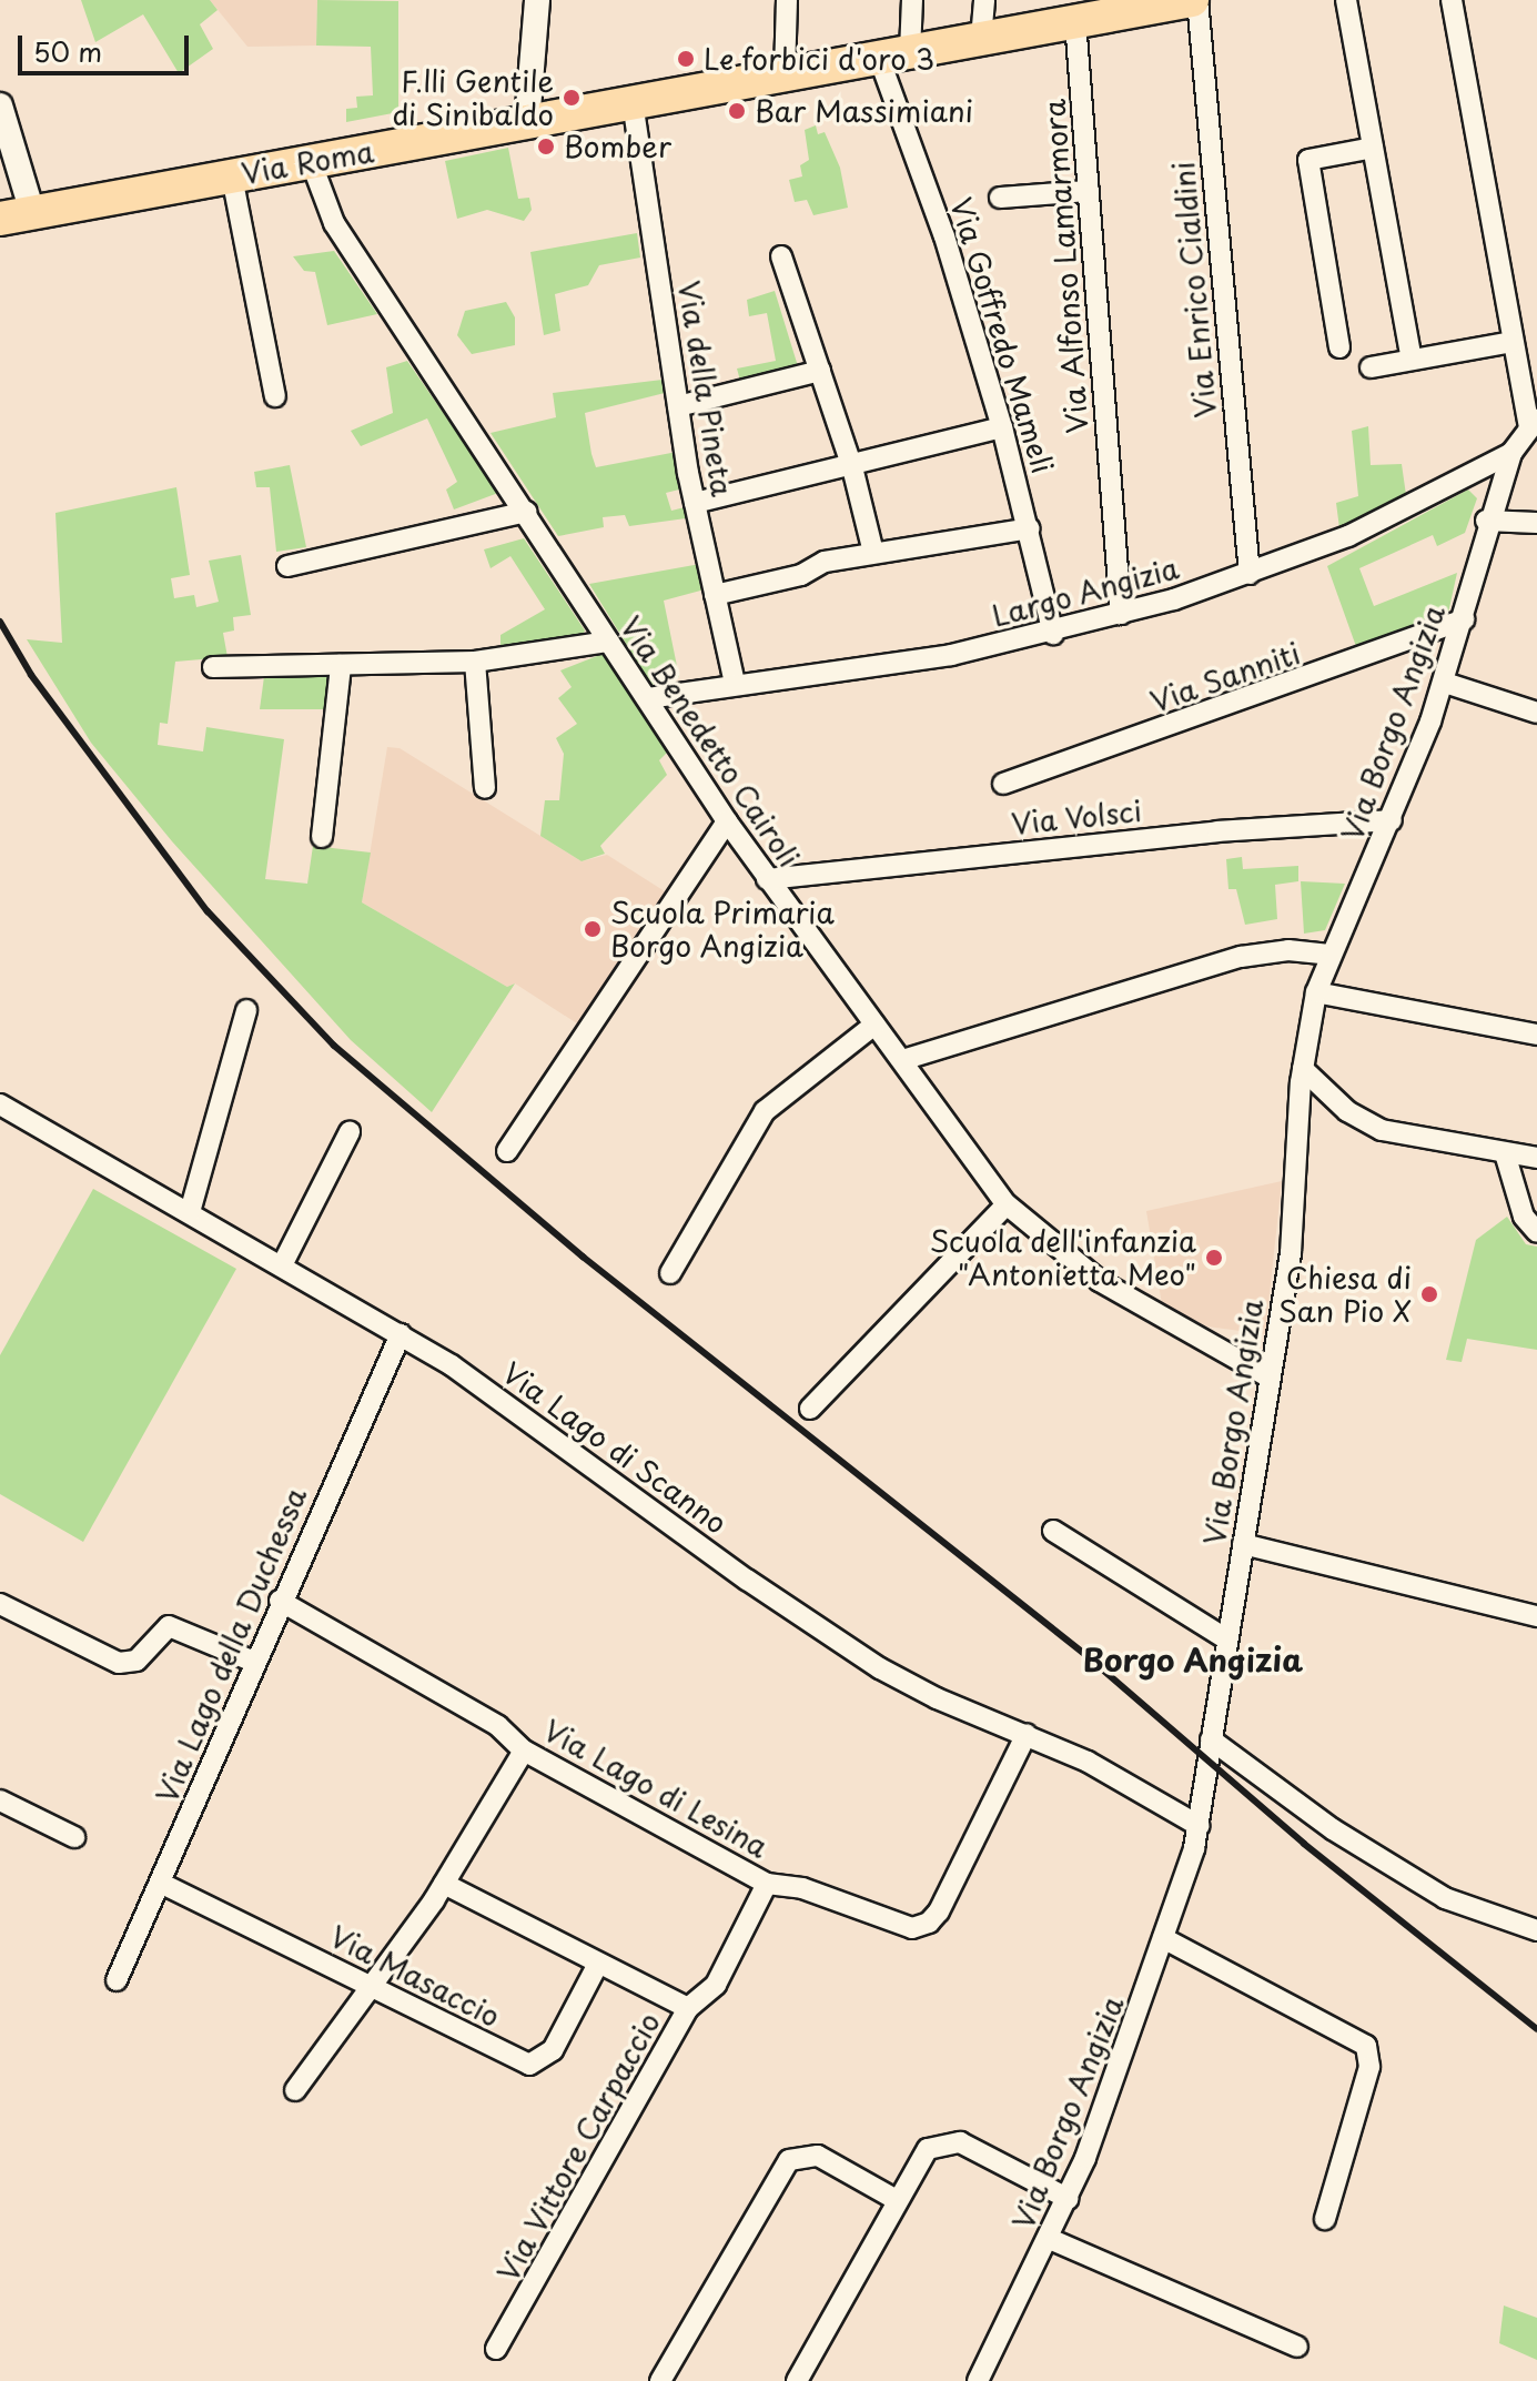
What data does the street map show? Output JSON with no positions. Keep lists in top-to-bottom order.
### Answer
{
  "streets": {
    "main road": ["Via Roma"],
    "street": [
      "Via Alfonso Lamarmora",
      "Via Enrico Cialdini",
      "Via Goffredo Mameli",
      "Via della Pineta",
      "Largo Angizia",
      "Via Sanniti",
      "Via Borgo Angizia",
      "Via Benedetto Cairoli",
      "Via Volsci",
      "Via Lago di Scanno",
      "Via Lago della Duchessa",
      "Via Lago di Lesina",
      "Via Masaccio",
      "Via Vittore Carpaccio"
    ]
  },
  "crossings": [
    ["Via Roma", "Via Alfonso Lamarmora"],
    ["Via Roma", "Via Enrico Cialdini"],
    ["Via Roma", "Via Goffredo Mameli"],
    ["Via Roma", "Via della Pineta"],
    ["Via Roma", "Via Benedetto Cairoli"],
    ["Via Alfonso Lamarmora", "Largo Angizia"],
    ["Via Enrico Cialdini", "Largo Angizia"],
    ["Via Goffredo Mameli", "Largo Angizia"],
    ["Via della Pineta", "Largo Angizia"],
    ["Largo Angizia", "Via Borgo Angizia"],
    ["Largo Angizia", "Via Benedetto Cairoli"],
    ["Via Sanniti", "Via Borgo Angizia"],
    ["Via Borgo Angizia", "Via Benedetto Cairoli"],
    ["Via Borgo Angizia", "Via Volsci"],
    ["Via Borgo Angizia", "Via Lago di Scanno"],
    ["Via Benedetto Cairoli", "Via Volsci"],
    ["Via Lago di Scanno", "Via Lago della Duchessa"],
    ["Via Lago di Scanno", "Via Lago di Lesina"],
    ["Via Lago della Duchessa", "Via Lago di Lesina"],
    ["Via Lago della Duchessa", "Via Masaccio"],
    ["Via Lago di Lesina", "Via Vittore Carpaccio"]
  ],
  "districts": ["Borgo Angizia"],
  "places": [
    "Le forbici d'oro 3",
    "F.lli Gentile di Sinibaldo",
    "Bar Massimiani",
    "Bomber",
    "Scuola Primaria Borgo Angizia",
    "Scuola dell'infanzia \"Antonietta Meo\"",
    "Chiesa di San Pio X"
  ],
  "scale_bar": "50 m"
}
